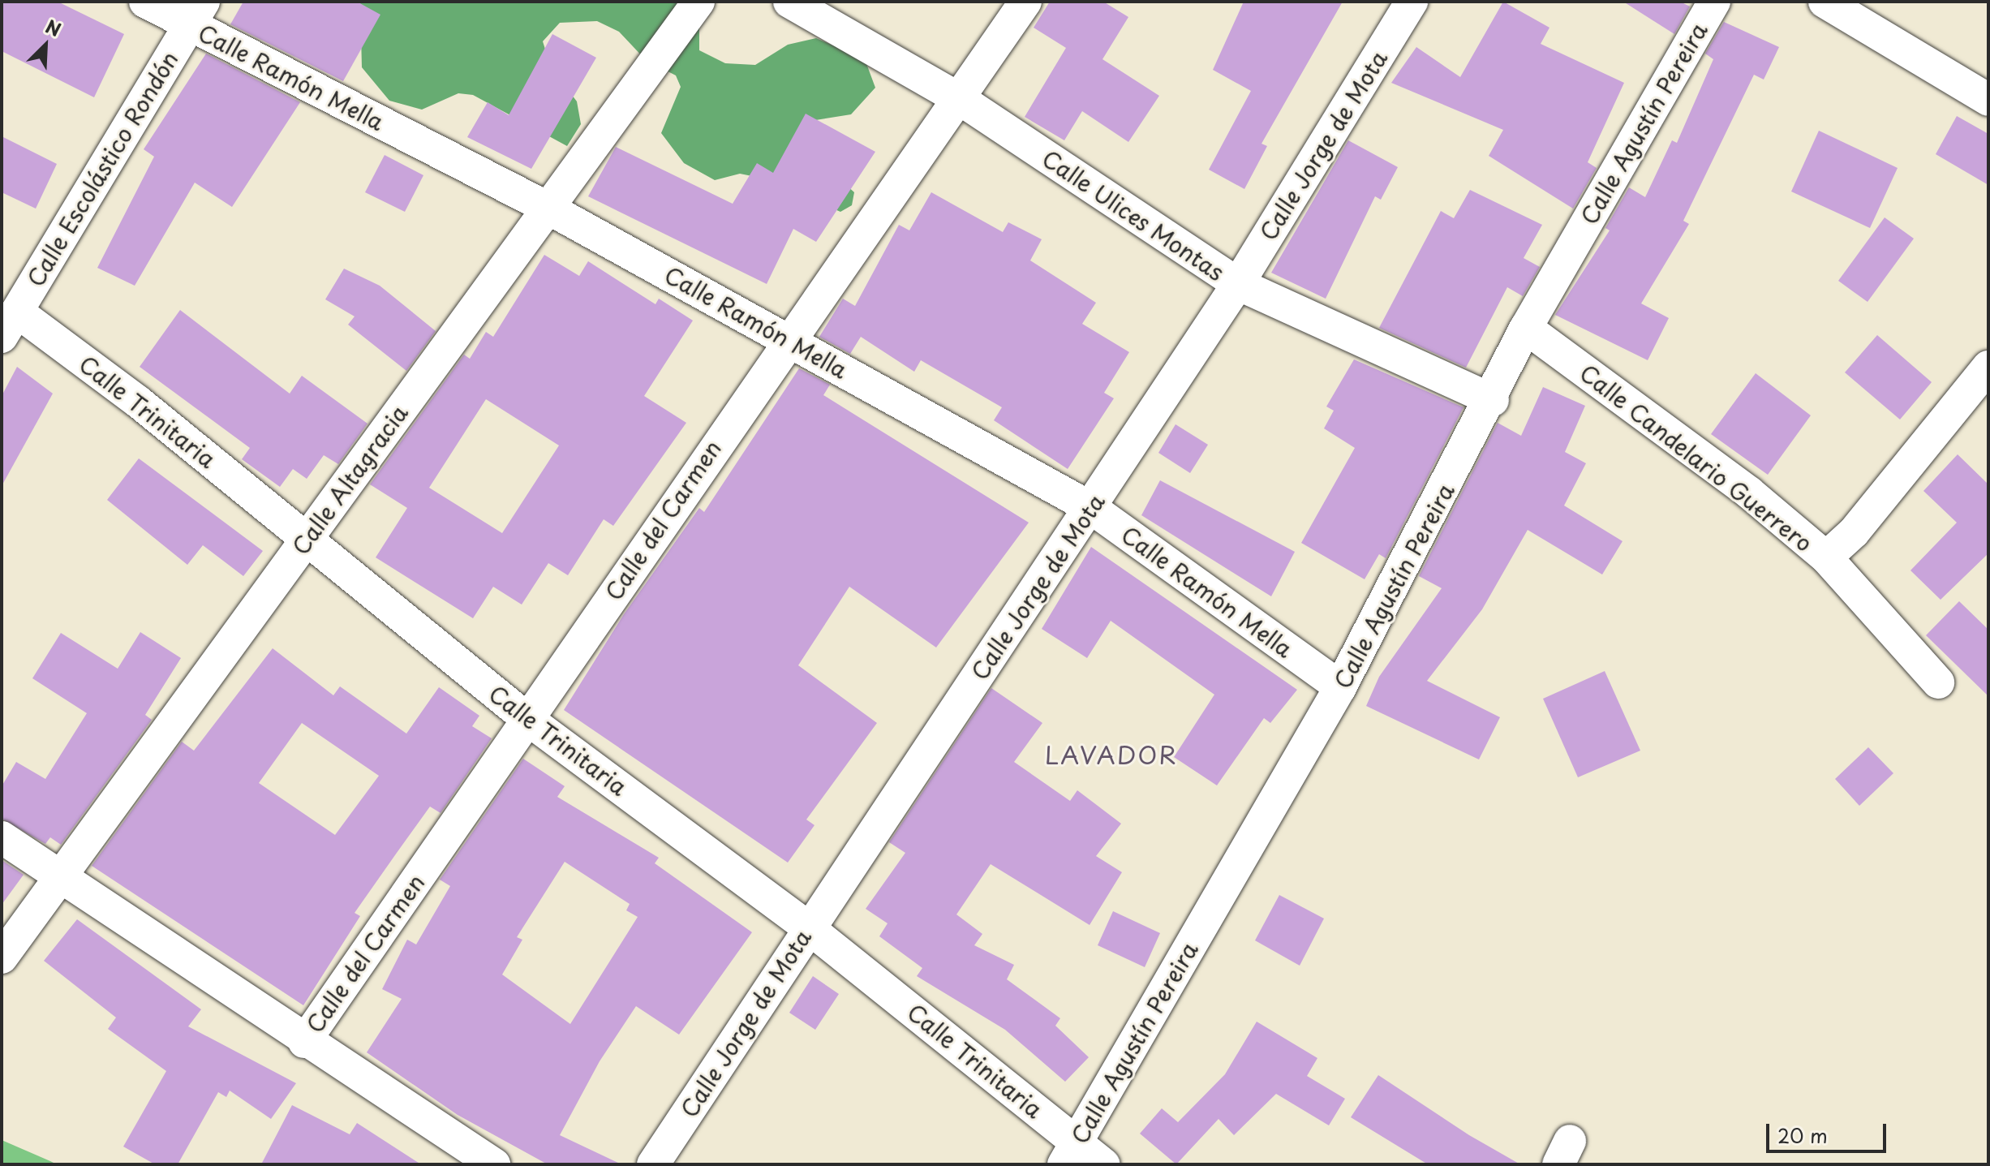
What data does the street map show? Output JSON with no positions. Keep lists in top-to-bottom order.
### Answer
{
  "streets": {
    "street": [
      "Calle Ramón Mella",
      "Calle Agustín Pereira",
      "Calle Jorge de Mota",
      "Calle Escolástico Rondón",
      "Calle Ulices Montas",
      "Calle Trinitaria",
      "Calle Candelario Guerrero",
      "Calle Altagracia",
      "Calle del Carmen"
    ]
  },
  "crossings": [
    ["Calle Ramón Mella", "Calle Agustín Pereira"],
    ["Calle Ramón Mella", "Calle Jorge de Mota"],
    ["Calle Ramón Mella", "Calle Escolástico Rondón"],
    ["Calle Ramón Mella", "Calle Altagracia"],
    ["Calle Ramón Mella", "Calle del Carmen"],
    ["Calle Agustín Pereira", "Calle Ulices Montas"],
    ["Calle Agustín Pereira", "Calle Trinitaria"],
    ["Calle Agustín Pereira", "Calle Candelario Guerrero"],
    ["Calle Jorge de Mota", "Calle Ulices Montas"],
    ["Calle Jorge de Mota", "Calle Trinitaria"],
    ["Calle Escolástico Rondón", "Calle Trinitaria"],
    ["Calle Ulices Montas", "Calle del Carmen"],
    ["Calle Trinitaria", "Calle Altagracia"],
    ["Calle Trinitaria", "Calle del Carmen"]
  ],
  "districts": ["LAVADOR"],
  "scale_bar": "20 m",
  "north": "top right"
}
